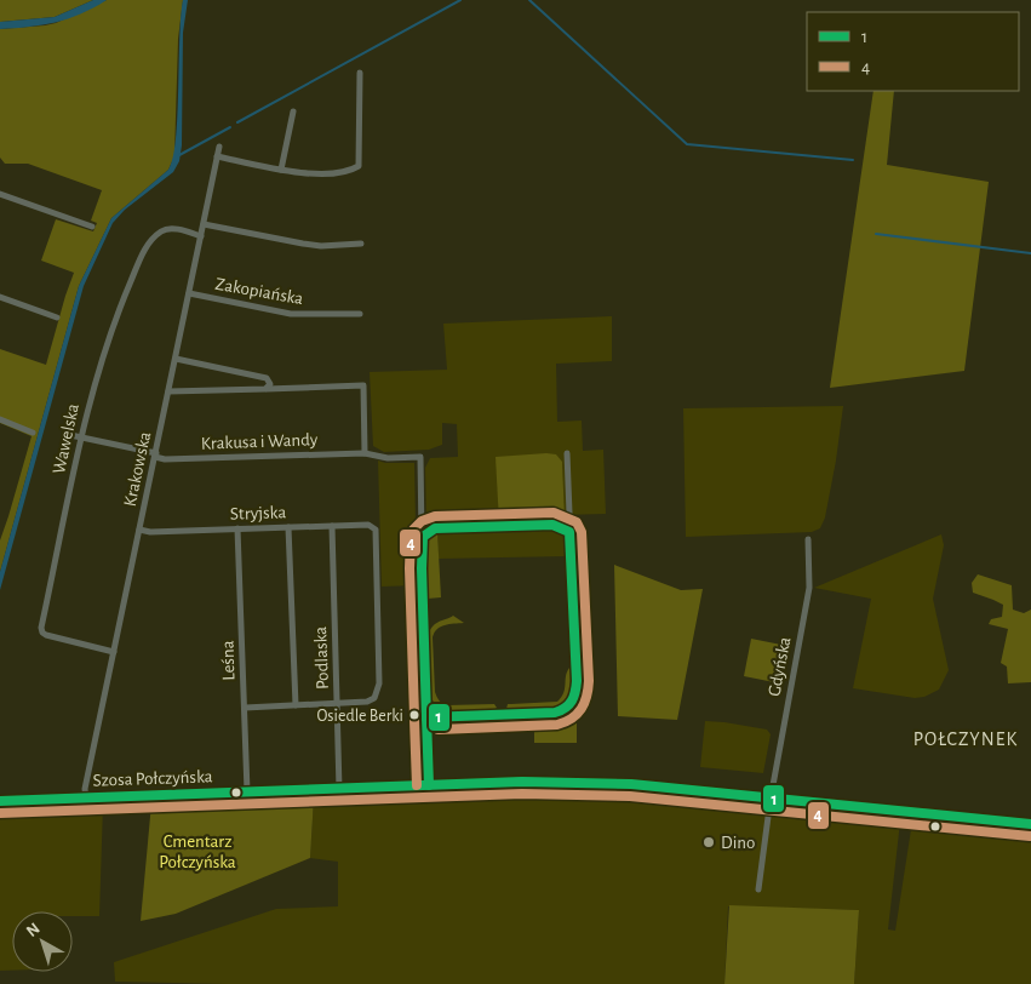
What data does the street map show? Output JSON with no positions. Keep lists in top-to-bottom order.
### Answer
{
  "streets": {
    "main road": ["Szosa Połczyńska"],
    "street": [
      "Zakopiańska",
      "Wawelska",
      "Krakusa i Wandy",
      "Krakowska",
      "Stryjska",
      "Podlaska",
      "Leśna",
      "Gdyńska"
    ]
  },
  "crossings": [
    ["Zakopiańska", "Krakowska"],
    ["Wawelska", "Krakusa i Wandy"],
    ["Wawelska", "Krakowska"],
    ["Krakusa i Wandy", "Krakowska"],
    ["Krakowska", "Stryjska"],
    ["Krakowska", "Szosa Połczyńska"],
    ["Stryjska", "Podlaska"],
    ["Stryjska", "Leśna"],
    ["Podlaska", "Szosa Połczyńska"],
    ["Leśna", "Szosa Połczyńska"],
    ["Gdyńska", "Szosa Połczyńska"]
  ],
  "districts": ["POŁCZYNEK"],
  "parks": ["Cmentarz Połczyńska"],
  "places": ["Osiedle Berki", "Dino"],
  "lines": ["transit line 4", "transit line 1"],
  "legend": ["1", "4"],
  "north": "top left"
}
